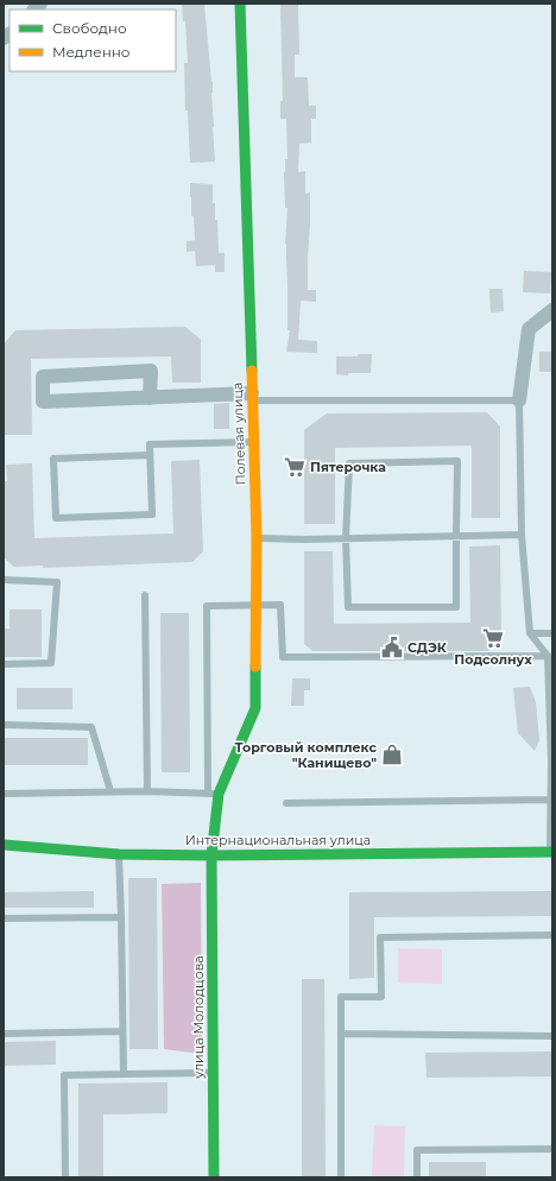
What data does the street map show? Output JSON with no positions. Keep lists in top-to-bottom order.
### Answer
{
  "streets": {
    "street": ["Полевая улица", "Интернациональная улица", "улица Молодцова"]
  },
  "crossings": [
    ["Полевая улица", "Интернациональная улица"],
    ["Полевая улица", "улица Молодцова"],
    ["Интернациональная улица", "улица Молодцова"]
  ],
  "places": {
    "supermarket": ["Пятерочка", "Подсолнух"],
    "public building": ["СДЭК"],
    "shop": ["Торговый комплекс \"Канищево\""]
  },
  "legend": ["Свободно", "Медленно"]
}
